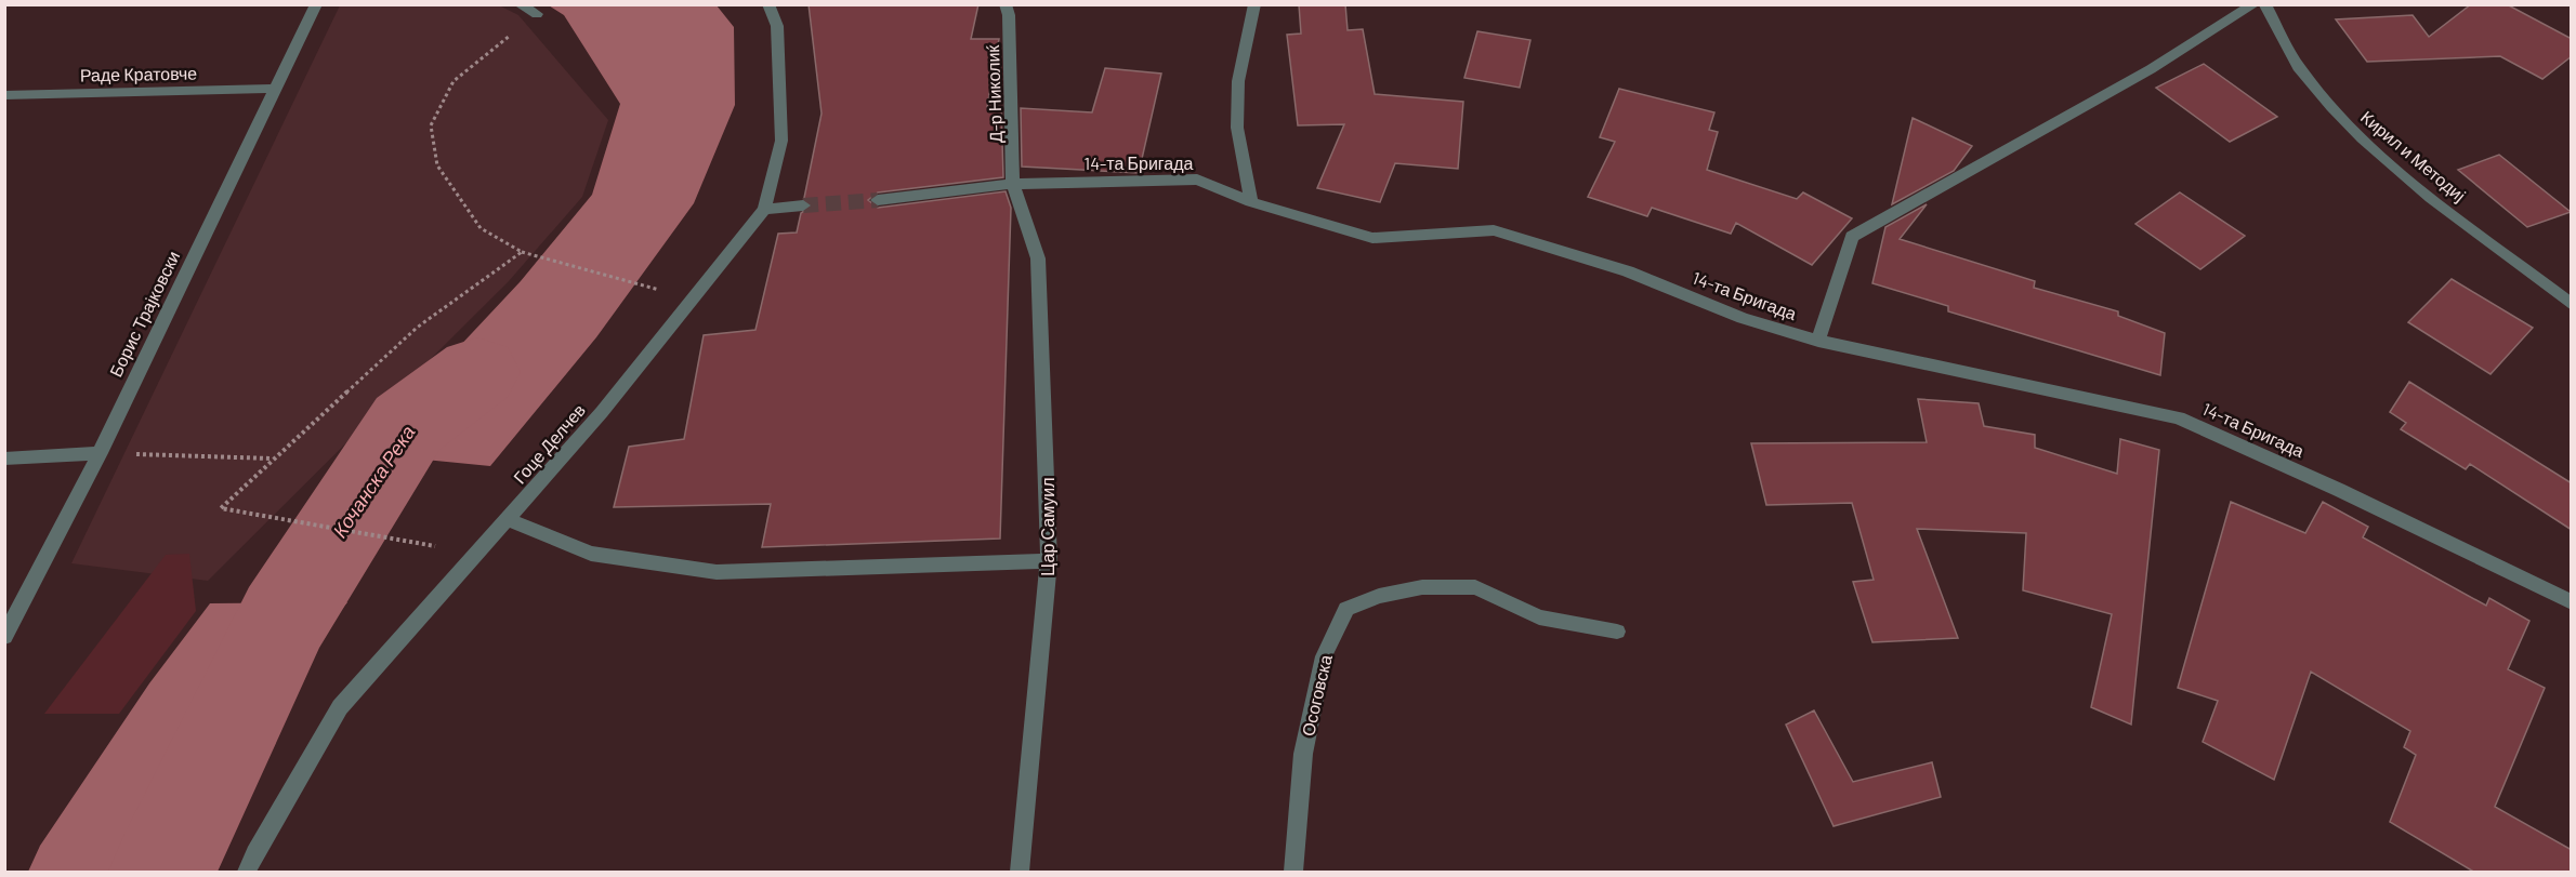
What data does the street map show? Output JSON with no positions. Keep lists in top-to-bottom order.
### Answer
{
  "streets": {
    "street": [
      "Раде Кратовче",
      "Д-р Николиќ",
      "Кирил и Методиј",
      "14-та Бригада",
      "Борис Трајковски",
      "Гоце Делчев",
      "Цар Самуил",
      "Осоговска"
    ]
  },
  "crossings": [
    ["Раде Кратовче", "Борис Трајковски"],
    ["Д-р Николиќ", "14-та Бригада"],
    ["Д-р Николиќ", "Цар Самуил"],
    ["14-та Бригада", "Цар Самуил"]
  ],
  "water": ["Кочанска Река"]
}
